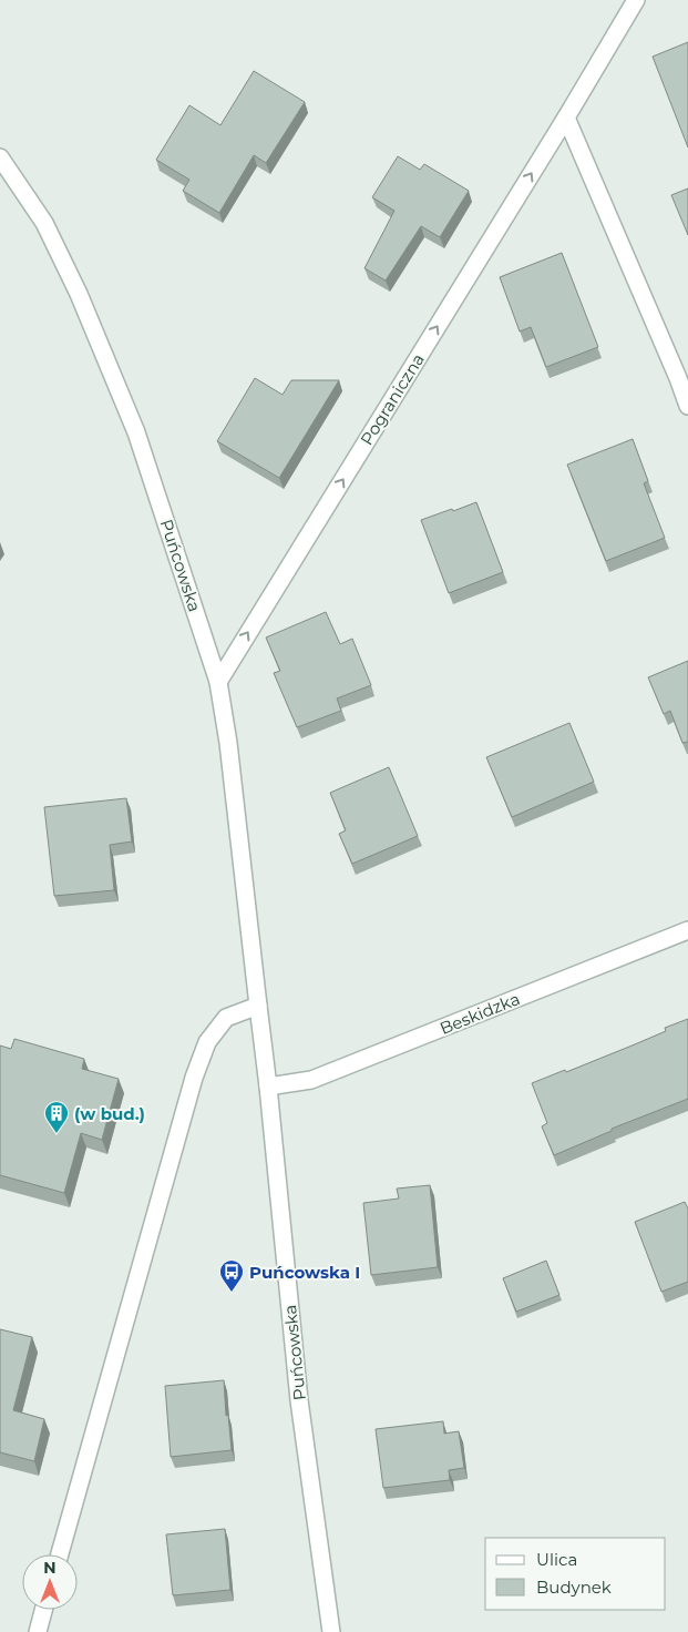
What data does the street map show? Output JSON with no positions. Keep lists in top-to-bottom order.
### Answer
{
  "streets": {
    "street": ["Pograniczna", "Puńcowska", "Beskidzka"]
  },
  "crossings": [
    ["Pograniczna", "Puńcowska"],
    ["Puńcowska", "Beskidzka"]
  ],
  "one_way": ["Pograniczna"],
  "places": {
    "building": ["(w bud.)"],
    "bus stop": ["Puńcowska I"]
  },
  "legend": ["Ulica", "Budynek"],
  "north": "top"
}
